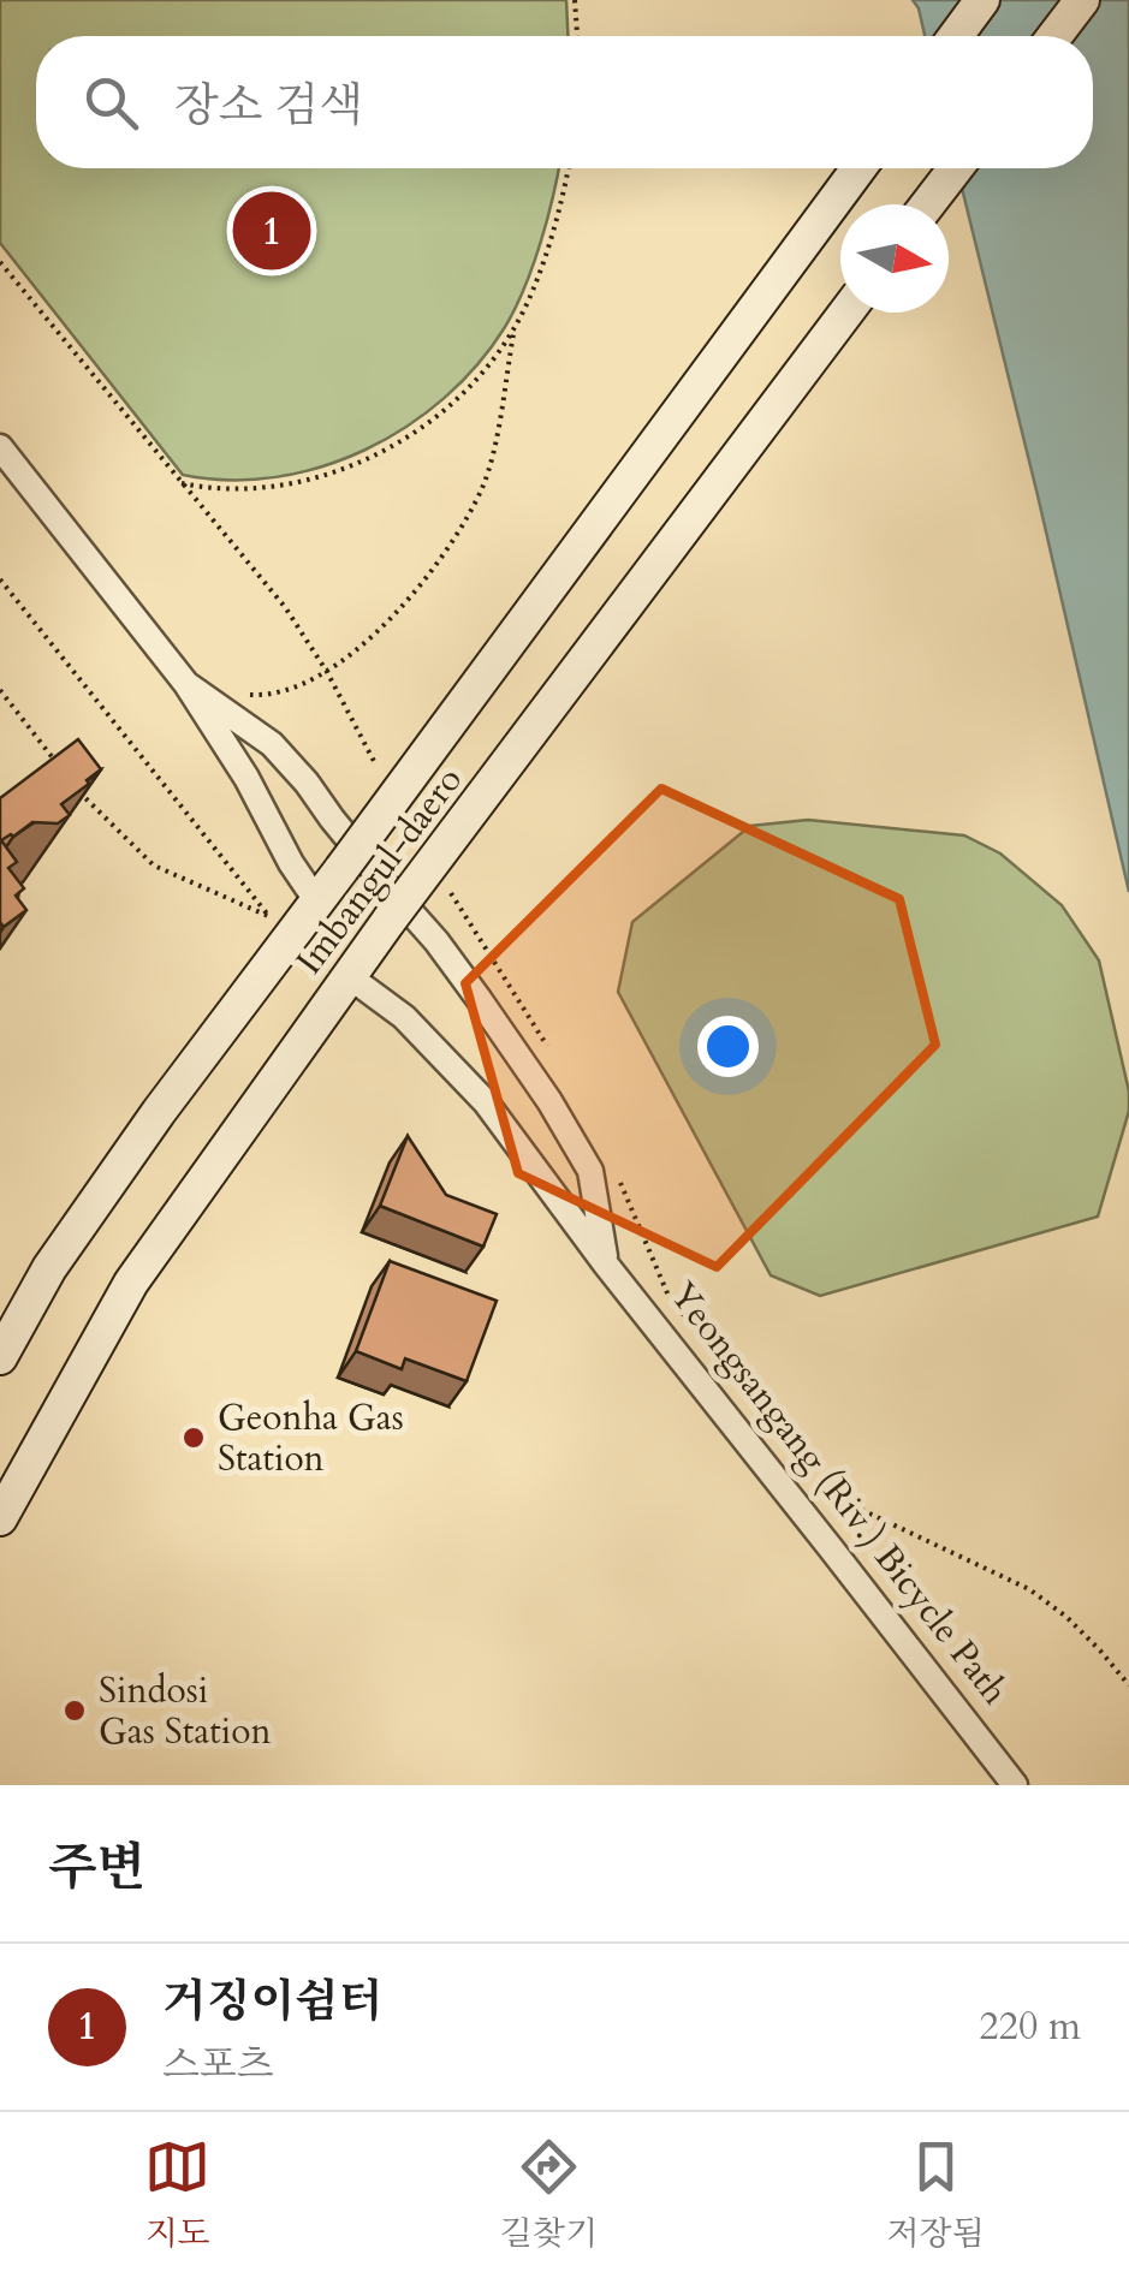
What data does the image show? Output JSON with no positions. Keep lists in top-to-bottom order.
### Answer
{
  "streets": {
    "main road": ["Imbangul-daero"]
  },
  "places": ["Geonha Gas Station", "Sindosi Gas Station"],
  "north": "right",
  "page": {
    "search": "장소 검색",
    "pins": "1",
    "heading": "주변",
    "list": [
      {
        "mark": "1",
        "name": "거징이쉼터",
        "note": "스포츠",
        "value": "220 m"
      }
    ],
    "nav": ["지도", "길찾기", "저장됨"]
  }
}
